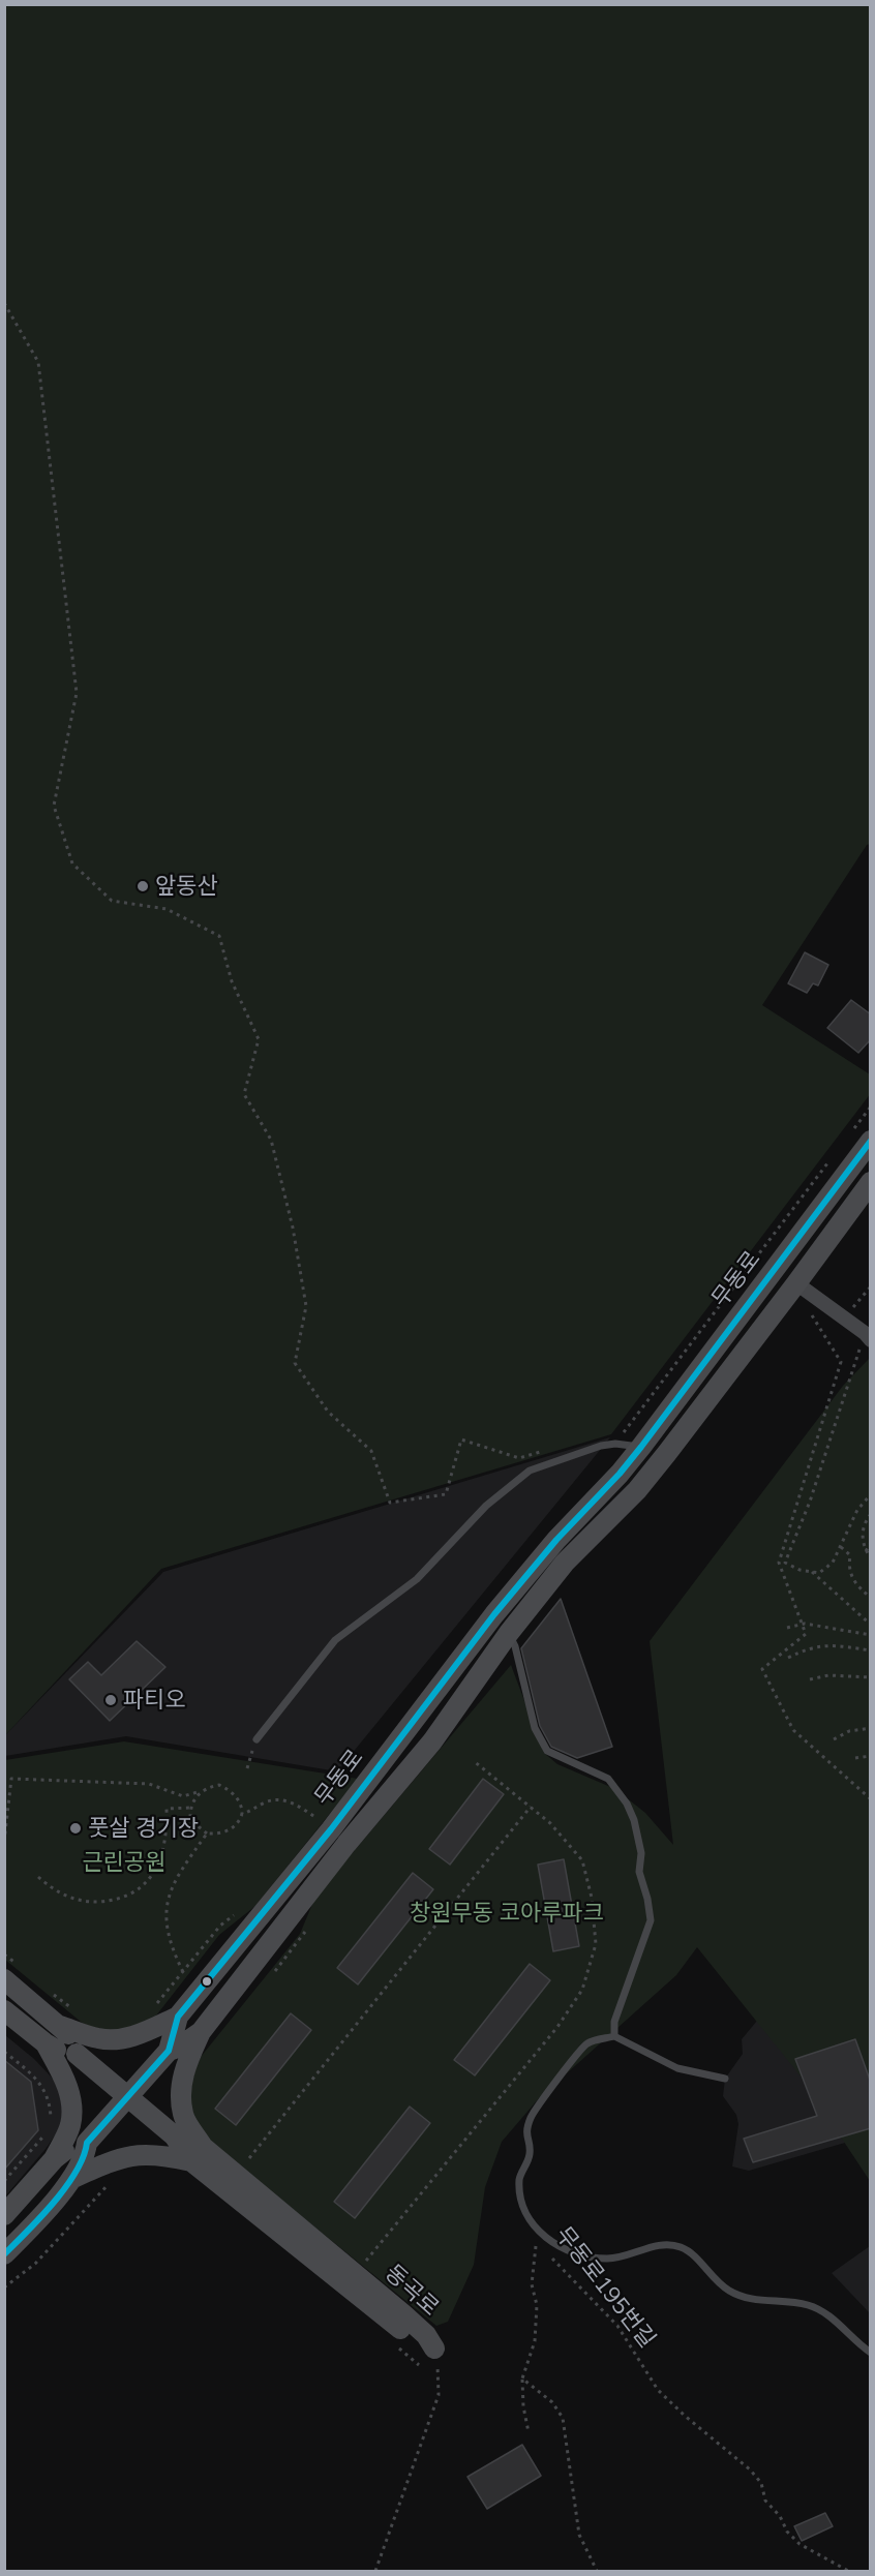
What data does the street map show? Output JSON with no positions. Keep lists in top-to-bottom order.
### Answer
{
  "streets": {
    "main road": ["무동로", "동곡로"],
    "lane": ["무동로195번길"]
  },
  "crossings": [
    ["무동로", "동곡로"]
  ],
  "parks": ["근린공원", "창원무동 코아루파크"],
  "places": ["앞동산", "파티오", "풋살 경기장"]
}
